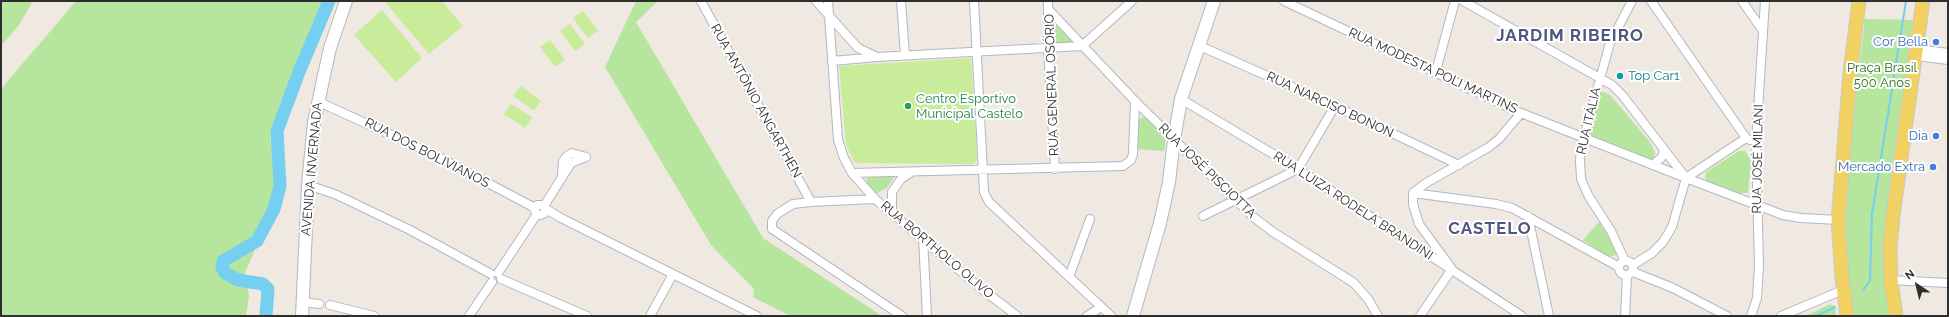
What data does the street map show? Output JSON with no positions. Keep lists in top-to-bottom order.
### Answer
{
  "streets": {
    "street": [
      "RUA MODESTA POLI MARTINS",
      "RUA GENERAL OSÓRIO",
      "RUA ANTÔNIO ANGARTHEN",
      "RUA NARCISO BONON",
      "RUA ITÁLIA",
      "RUA DOS BOLIVIANOS",
      "RUA JOSÉ MILANI",
      "AVENIDA INVERNADA",
      "RUA JOSÉ PISCIOTTA",
      "RUA LUIZA RODELA BRANDINI",
      "RUA BORTHOLO OLIVO"
    ]
  },
  "crossings": [
    ["RUA MODESTA POLI MARTINS", "RUA ITÁLIA"],
    ["RUA MODESTA POLI MARTINS", "RUA JOSÉ MILANI"],
    ["RUA GENERAL OSÓRIO", "RUA JOSÉ PISCIOTTA"],
    ["RUA DOS BOLIVIANOS", "AVENIDA INVERNADA"]
  ],
  "districts": ["JARDIM RIBEIRO", "CASTELO"],
  "parks": ["Praça Brasil 500 Anos"],
  "places": [
    "Cor Bella",
    "Top Car1",
    "Centro Esportivo Municipal Castelo",
    "Dia",
    "Mercado Extra"
  ],
  "north": "top left"
}
